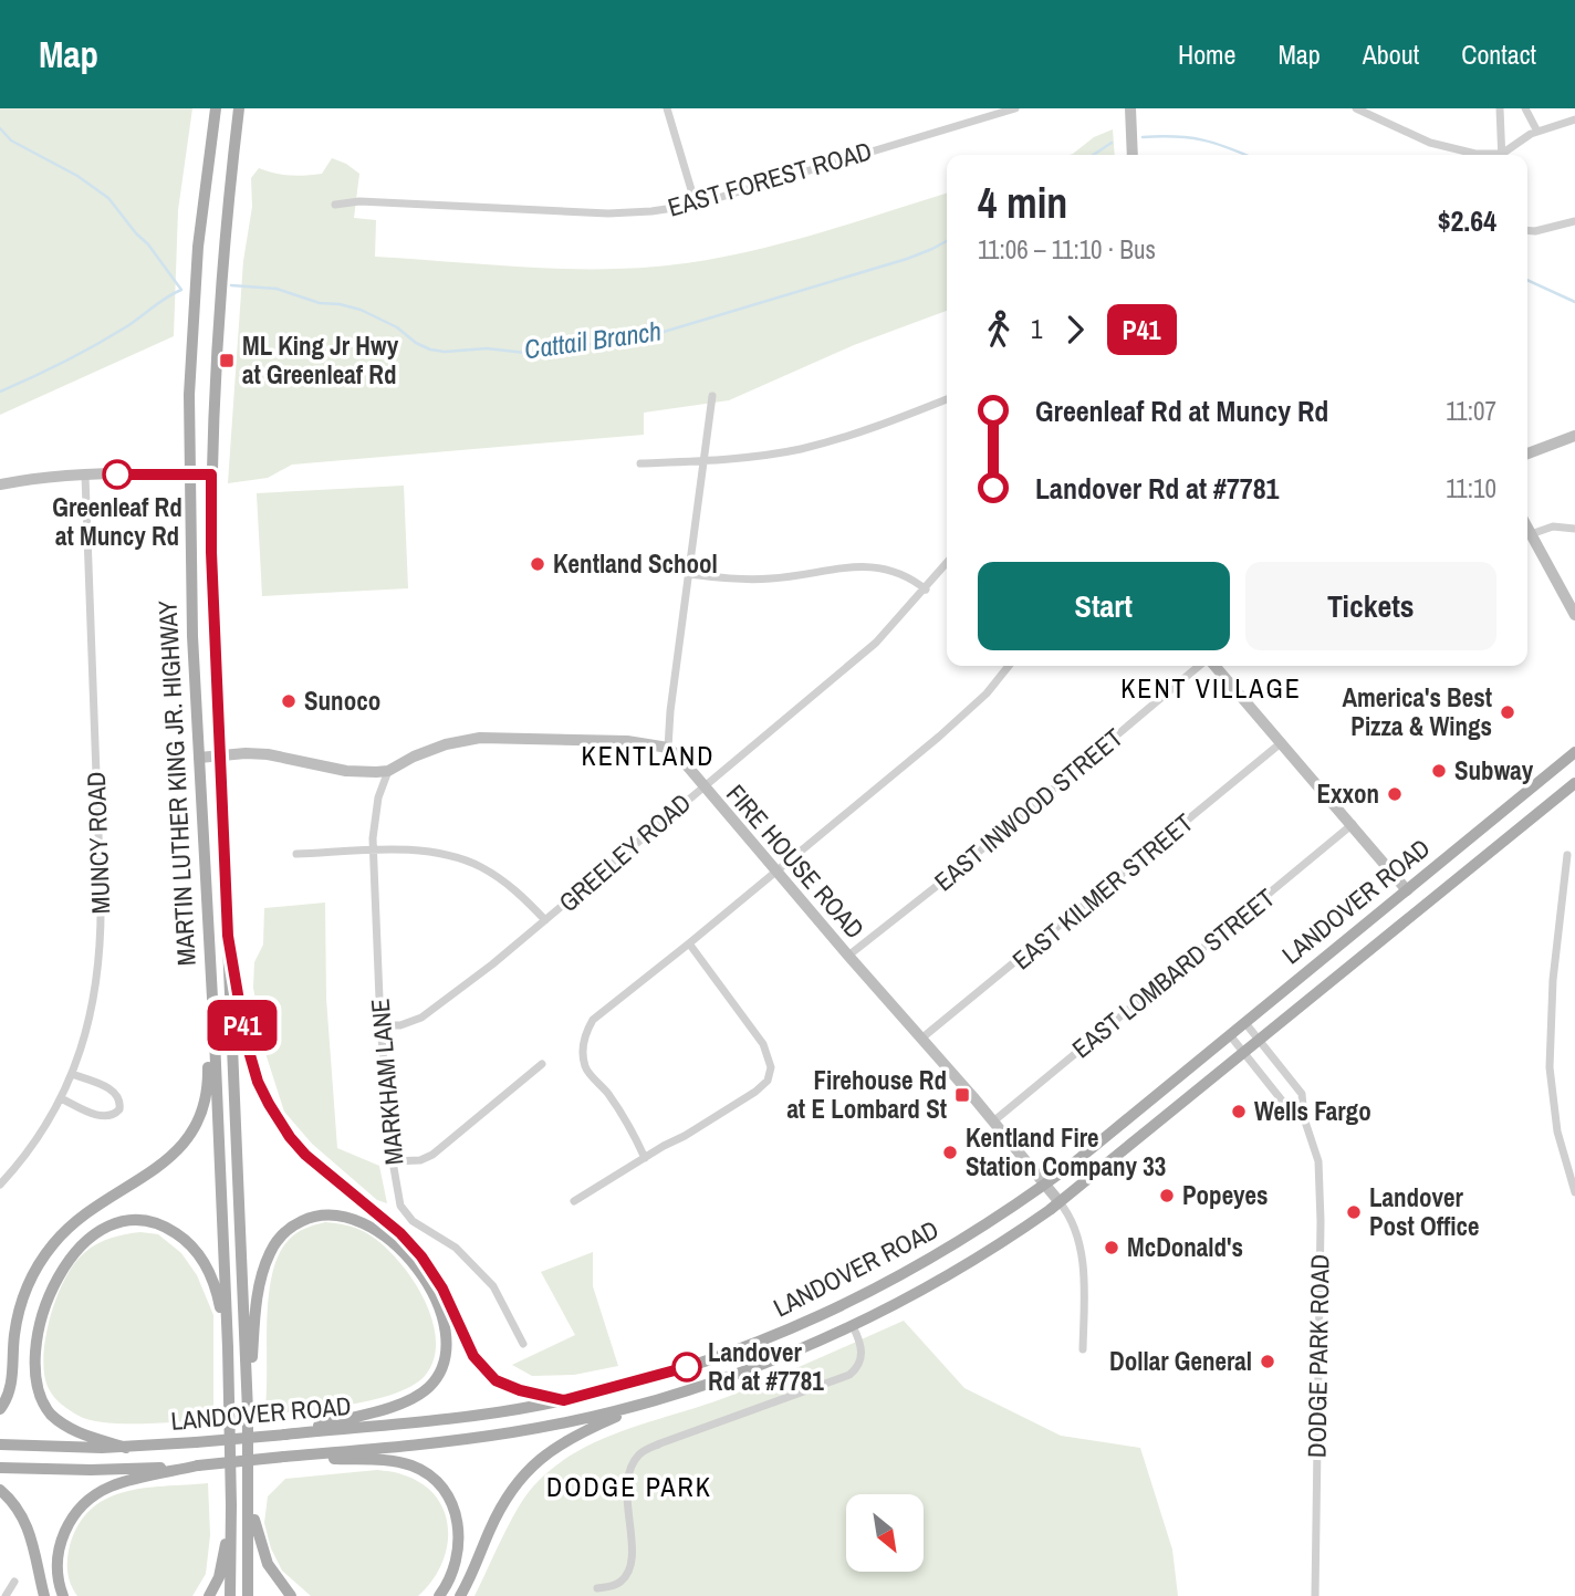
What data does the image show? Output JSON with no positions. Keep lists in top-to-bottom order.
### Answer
{
  "streets": {
    "main road": ["MARTIN LUTHER KING JR. HIGHWAY", "LANDOVER ROAD"],
    "street": [
      "EAST FOREST ROAD",
      "EAST INWOOD STREET",
      "MUNCY ROAD",
      "GREELEY ROAD",
      "FIRE HOUSE ROAD",
      "EAST KILMER STREET",
      "EAST LOMBARD STREET",
      "MARKHAM LANE",
      "DODGE PARK ROAD"
    ]
  },
  "crossings": [
    ["EAST INWOOD STREET", "FIRE HOUSE ROAD"],
    ["GREELEY ROAD", "FIRE HOUSE ROAD"],
    ["GREELEY ROAD", "MARKHAM LANE"],
    ["FIRE HOUSE ROAD", "EAST KILMER STREET"],
    ["FIRE HOUSE ROAD", "LANDOVER ROAD"],
    ["FIRE HOUSE ROAD", "EAST LOMBARD STREET"],
    ["LANDOVER ROAD", "DODGE PARK ROAD"]
  ],
  "districts": ["KENT VILLAGE", "KENTLAND", "DODGE PARK"],
  "water": ["Cattail Branch"],
  "places": {
    "transit": ["ML King Jr Hwy at Greenleaf Rd", "Firehouse Rd at E Lombard St"],
    "other": [
      "Greenleaf Rd at Muncy Rd",
      "Kentland School",
      "Sunoco",
      "America's Best Pizza & Wings",
      "Subway",
      "Exxon",
      "Wells Fargo",
      "Kentland Fire Station Company 33",
      "Popeyes",
      "Landover Post Office",
      "McDonald's",
      "Dollar General",
      "Landover Rd at #7781"
    ]
  },
  "lines": ["bus line P41"],
  "north": "bottom right",
  "page": {
    "header": "Map",
    "nav": [
      "Home",
      "Map",
      "About",
      "Contact"
    ],
    "on_map": "P41",
    "heading": ["4 min", "11:06 – 11:10 · Bus", "$2.64"],
    "legs": ["1", "P41"],
    "list": [
      {
        "name": "Greenleaf Rd at Muncy Rd",
        "value": "11:07"
      },
      {
        "name": "Landover Rd at #7781",
        "value": "11:10"
      }
    ],
    "buttons": ["Start", "Tickets"]
  }
}
